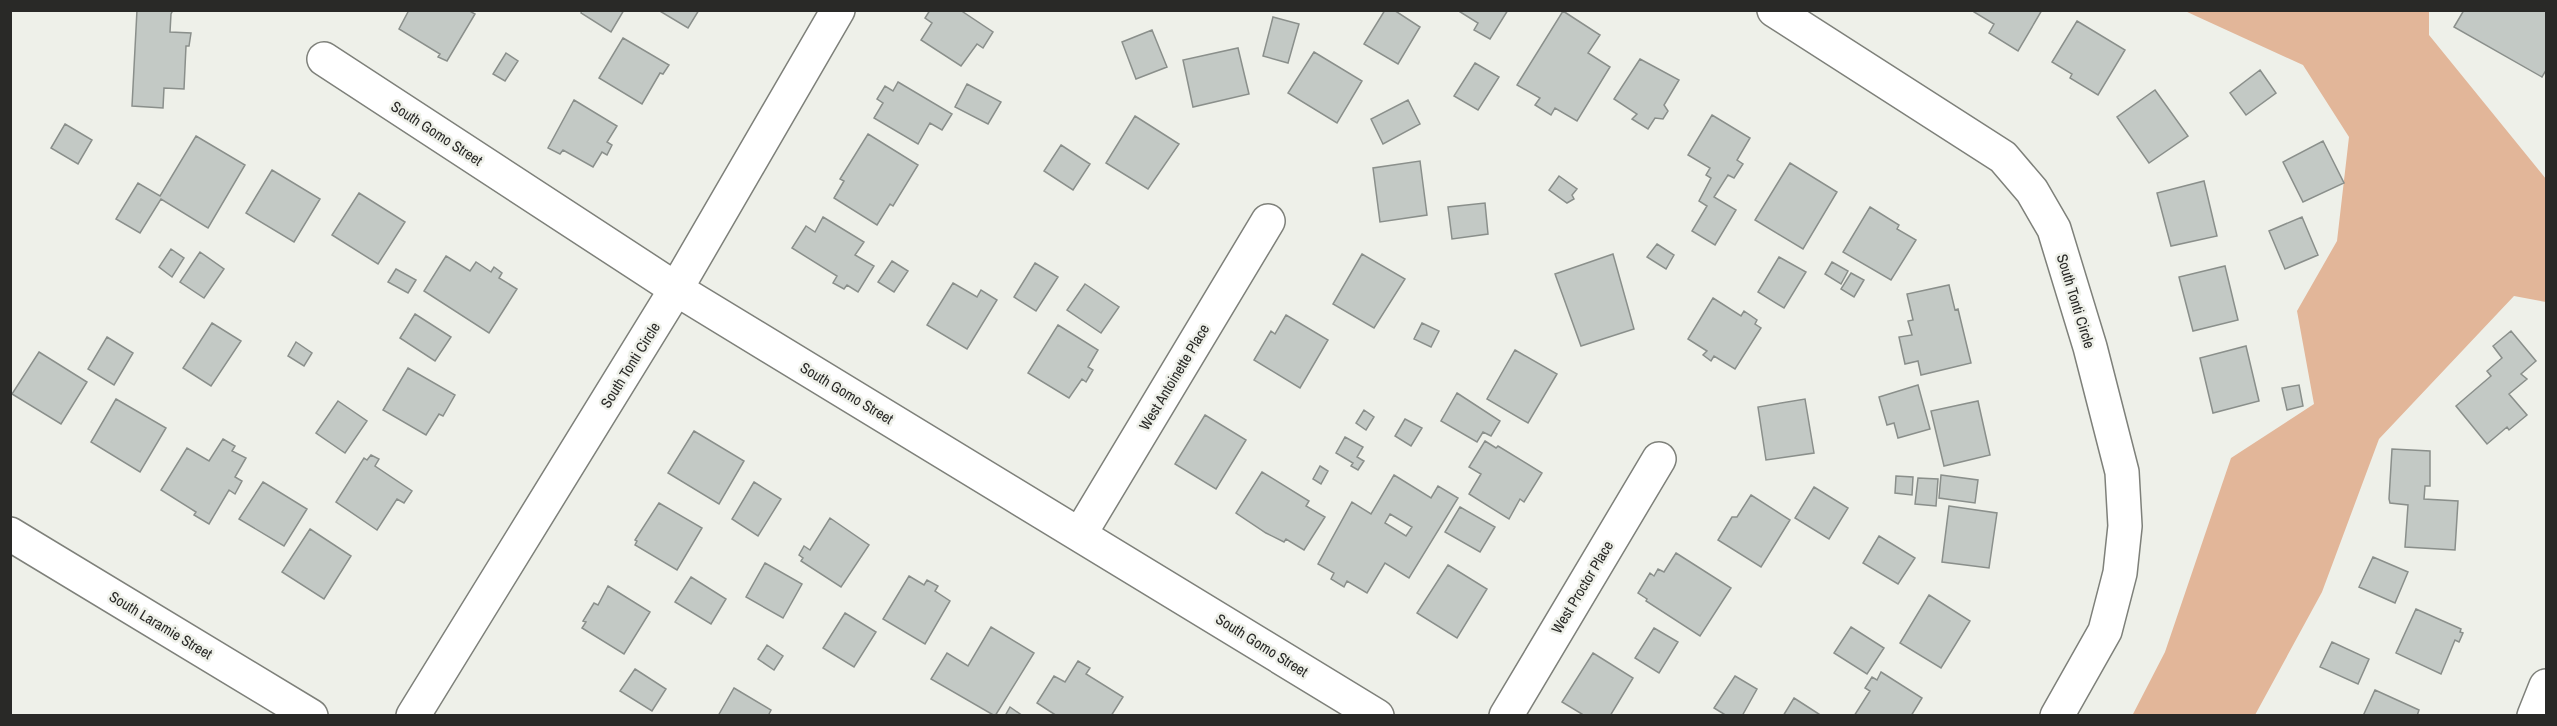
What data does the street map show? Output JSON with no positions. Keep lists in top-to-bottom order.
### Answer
{
  "streets": {
    "street": [
      "South Gomo Street",
      "South Tonti Circle",
      "West Antoinette Place",
      "West Proctor Place",
      "South Laramie Street"
    ]
  },
  "crossings": [
    ["South Gomo Street", "South Tonti Circle"],
    ["South Gomo Street", "West Antoinette Place"]
  ]
}
